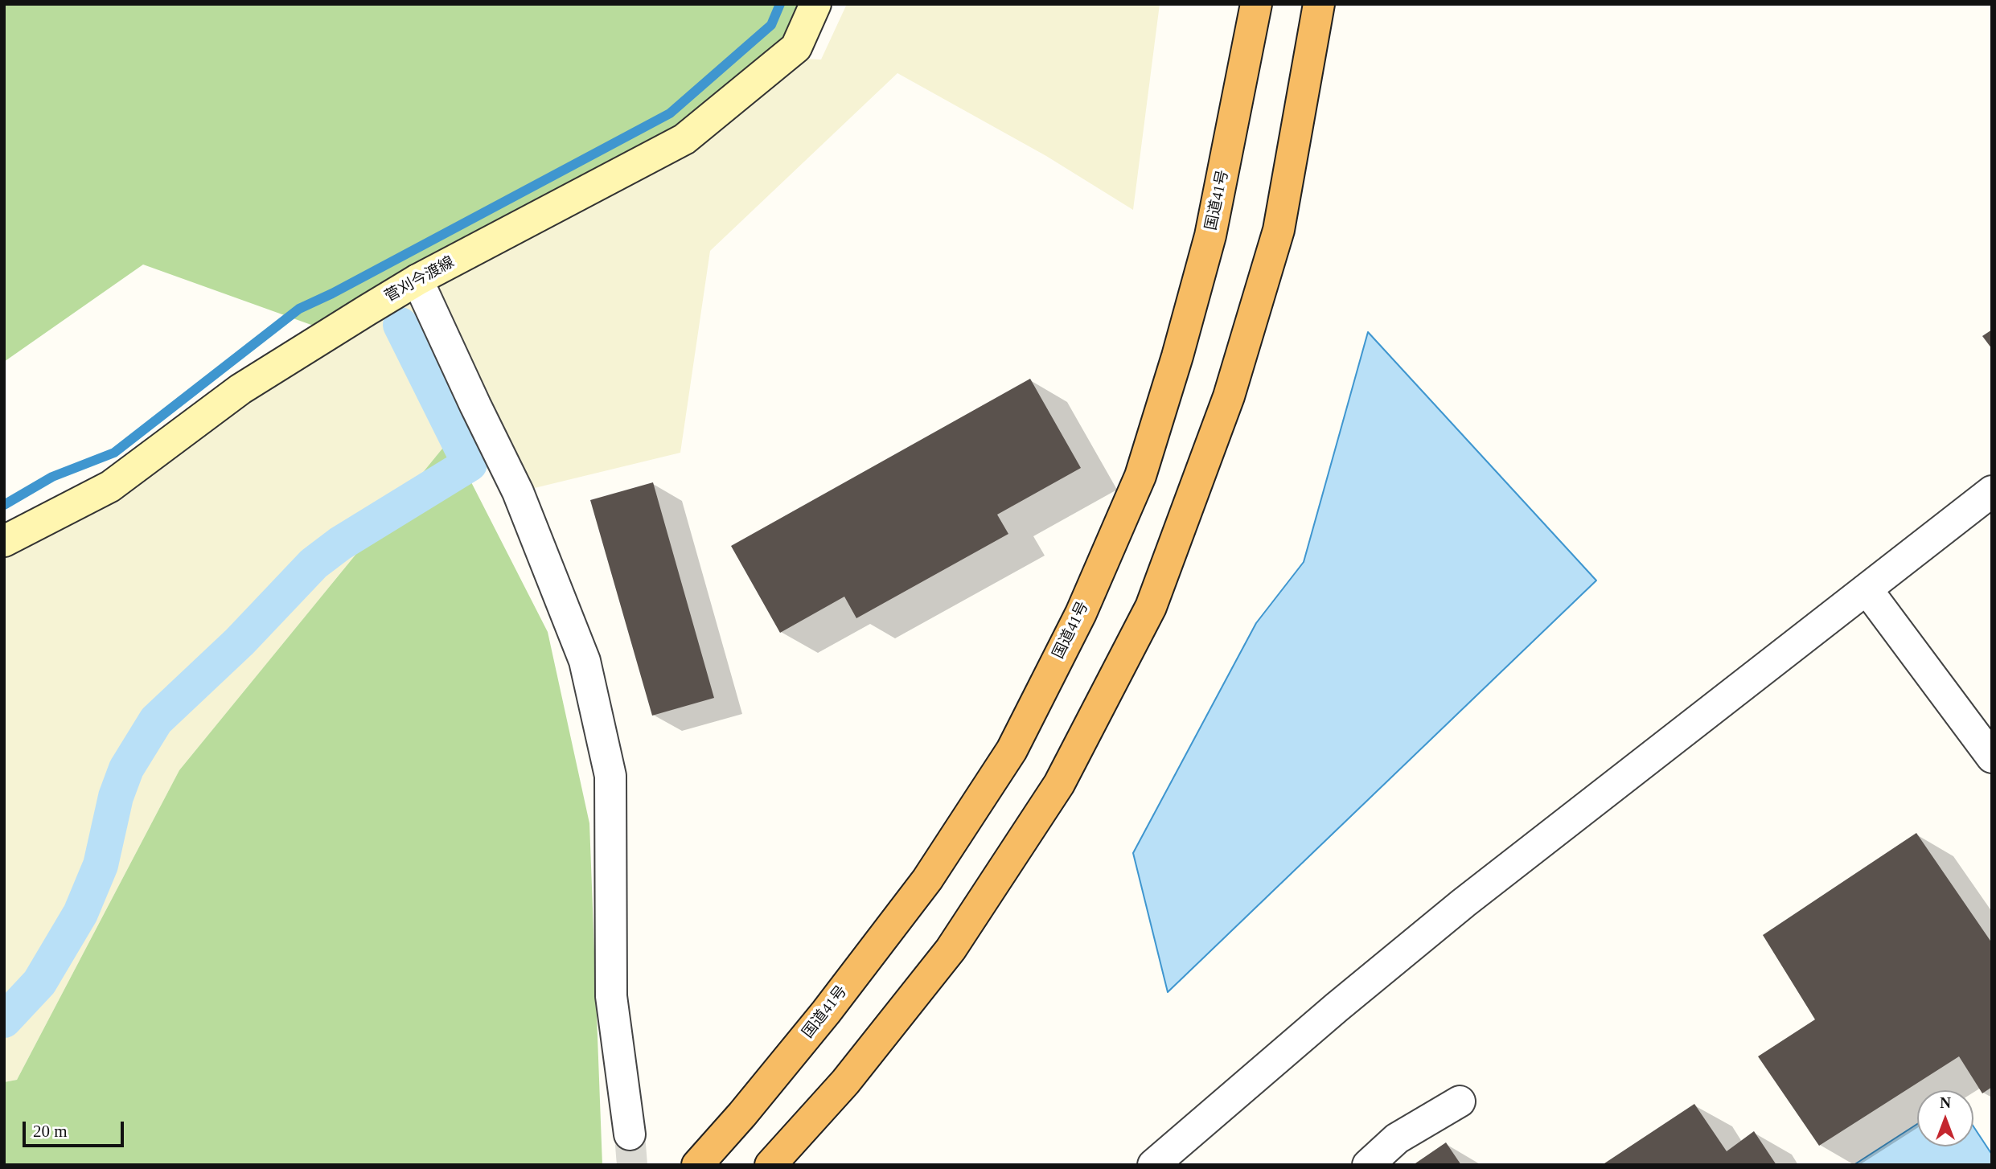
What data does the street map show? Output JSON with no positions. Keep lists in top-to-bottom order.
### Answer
{
  "streets": {
    "highway": ["国道41号"],
    "main road": ["菅刈今渡線"]
  },
  "scale_bar": "20 m",
  "north": "top"
}
